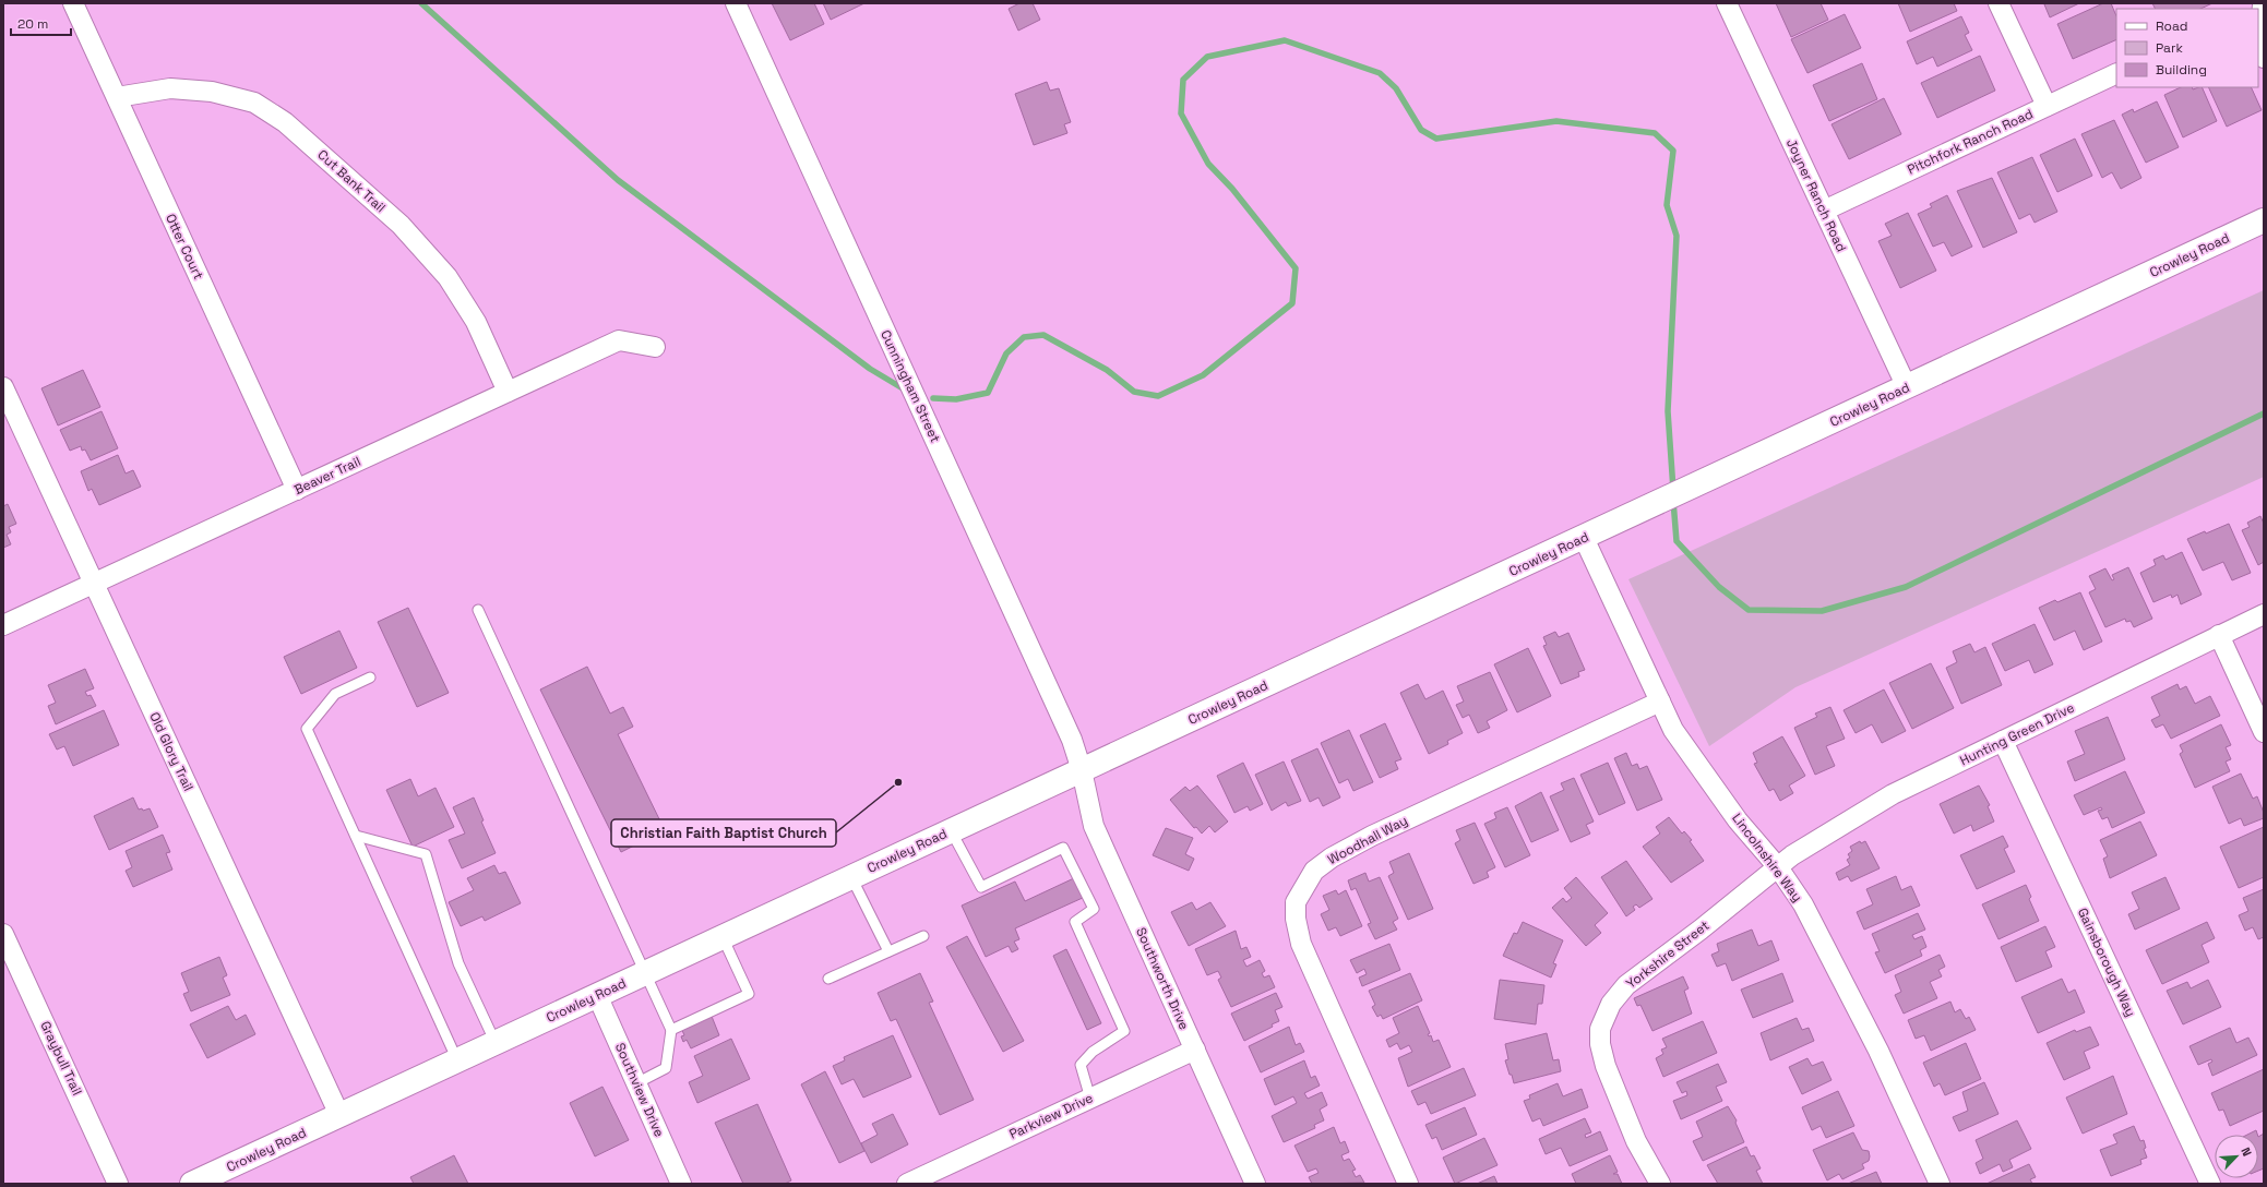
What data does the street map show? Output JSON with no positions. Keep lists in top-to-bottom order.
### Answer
{
  "streets": {
    "main road": ["Crowley Road"],
    "street": [
      "Pitchfork Ranch Road",
      "Cut Bank Trail",
      "Joyner Ranch Road",
      "Otter Court",
      "Cunningham Street",
      "Beaver Trail",
      "Hunting Green Drive",
      "Old Glory Trail",
      "Woodhall Way",
      "Lincolnshire Way",
      "Yorkshire Street",
      "Gainsborough Way",
      "Southworth Drive",
      "Graybull Trail",
      "Southview Drive",
      "Parkview Drive"
    ]
  },
  "crossings": [
    ["Pitchfork Ranch Road", "Joyner Ranch Road"],
    ["Cut Bank Trail", "Otter Court"],
    ["Cut Bank Trail", "Beaver Trail"],
    ["Joyner Ranch Road", "Crowley Road"],
    ["Otter Court", "Beaver Trail"],
    ["Crowley Road", "Cunningham Street"],
    ["Crowley Road", "Old Glory Trail"],
    ["Crowley Road", "Lincolnshire Way"],
    ["Crowley Road", "Southworth Drive"],
    ["Crowley Road", "Southview Drive"],
    ["Cunningham Street", "Southworth Drive"],
    ["Beaver Trail", "Old Glory Trail"],
    ["Hunting Green Drive", "Lincolnshire Way"],
    ["Hunting Green Drive", "Yorkshire Street"],
    ["Hunting Green Drive", "Gainsborough Way"],
    ["Woodhall Way", "Lincolnshire Way"],
    ["Lincolnshire Way", "Yorkshire Street"],
    ["Southworth Drive", "Parkview Drive"]
  ],
  "places": ["Christian Faith Baptist Church"],
  "legend": ["Road", "Park", "Building"],
  "scale_bar": "20 m",
  "north": "top right"
}
